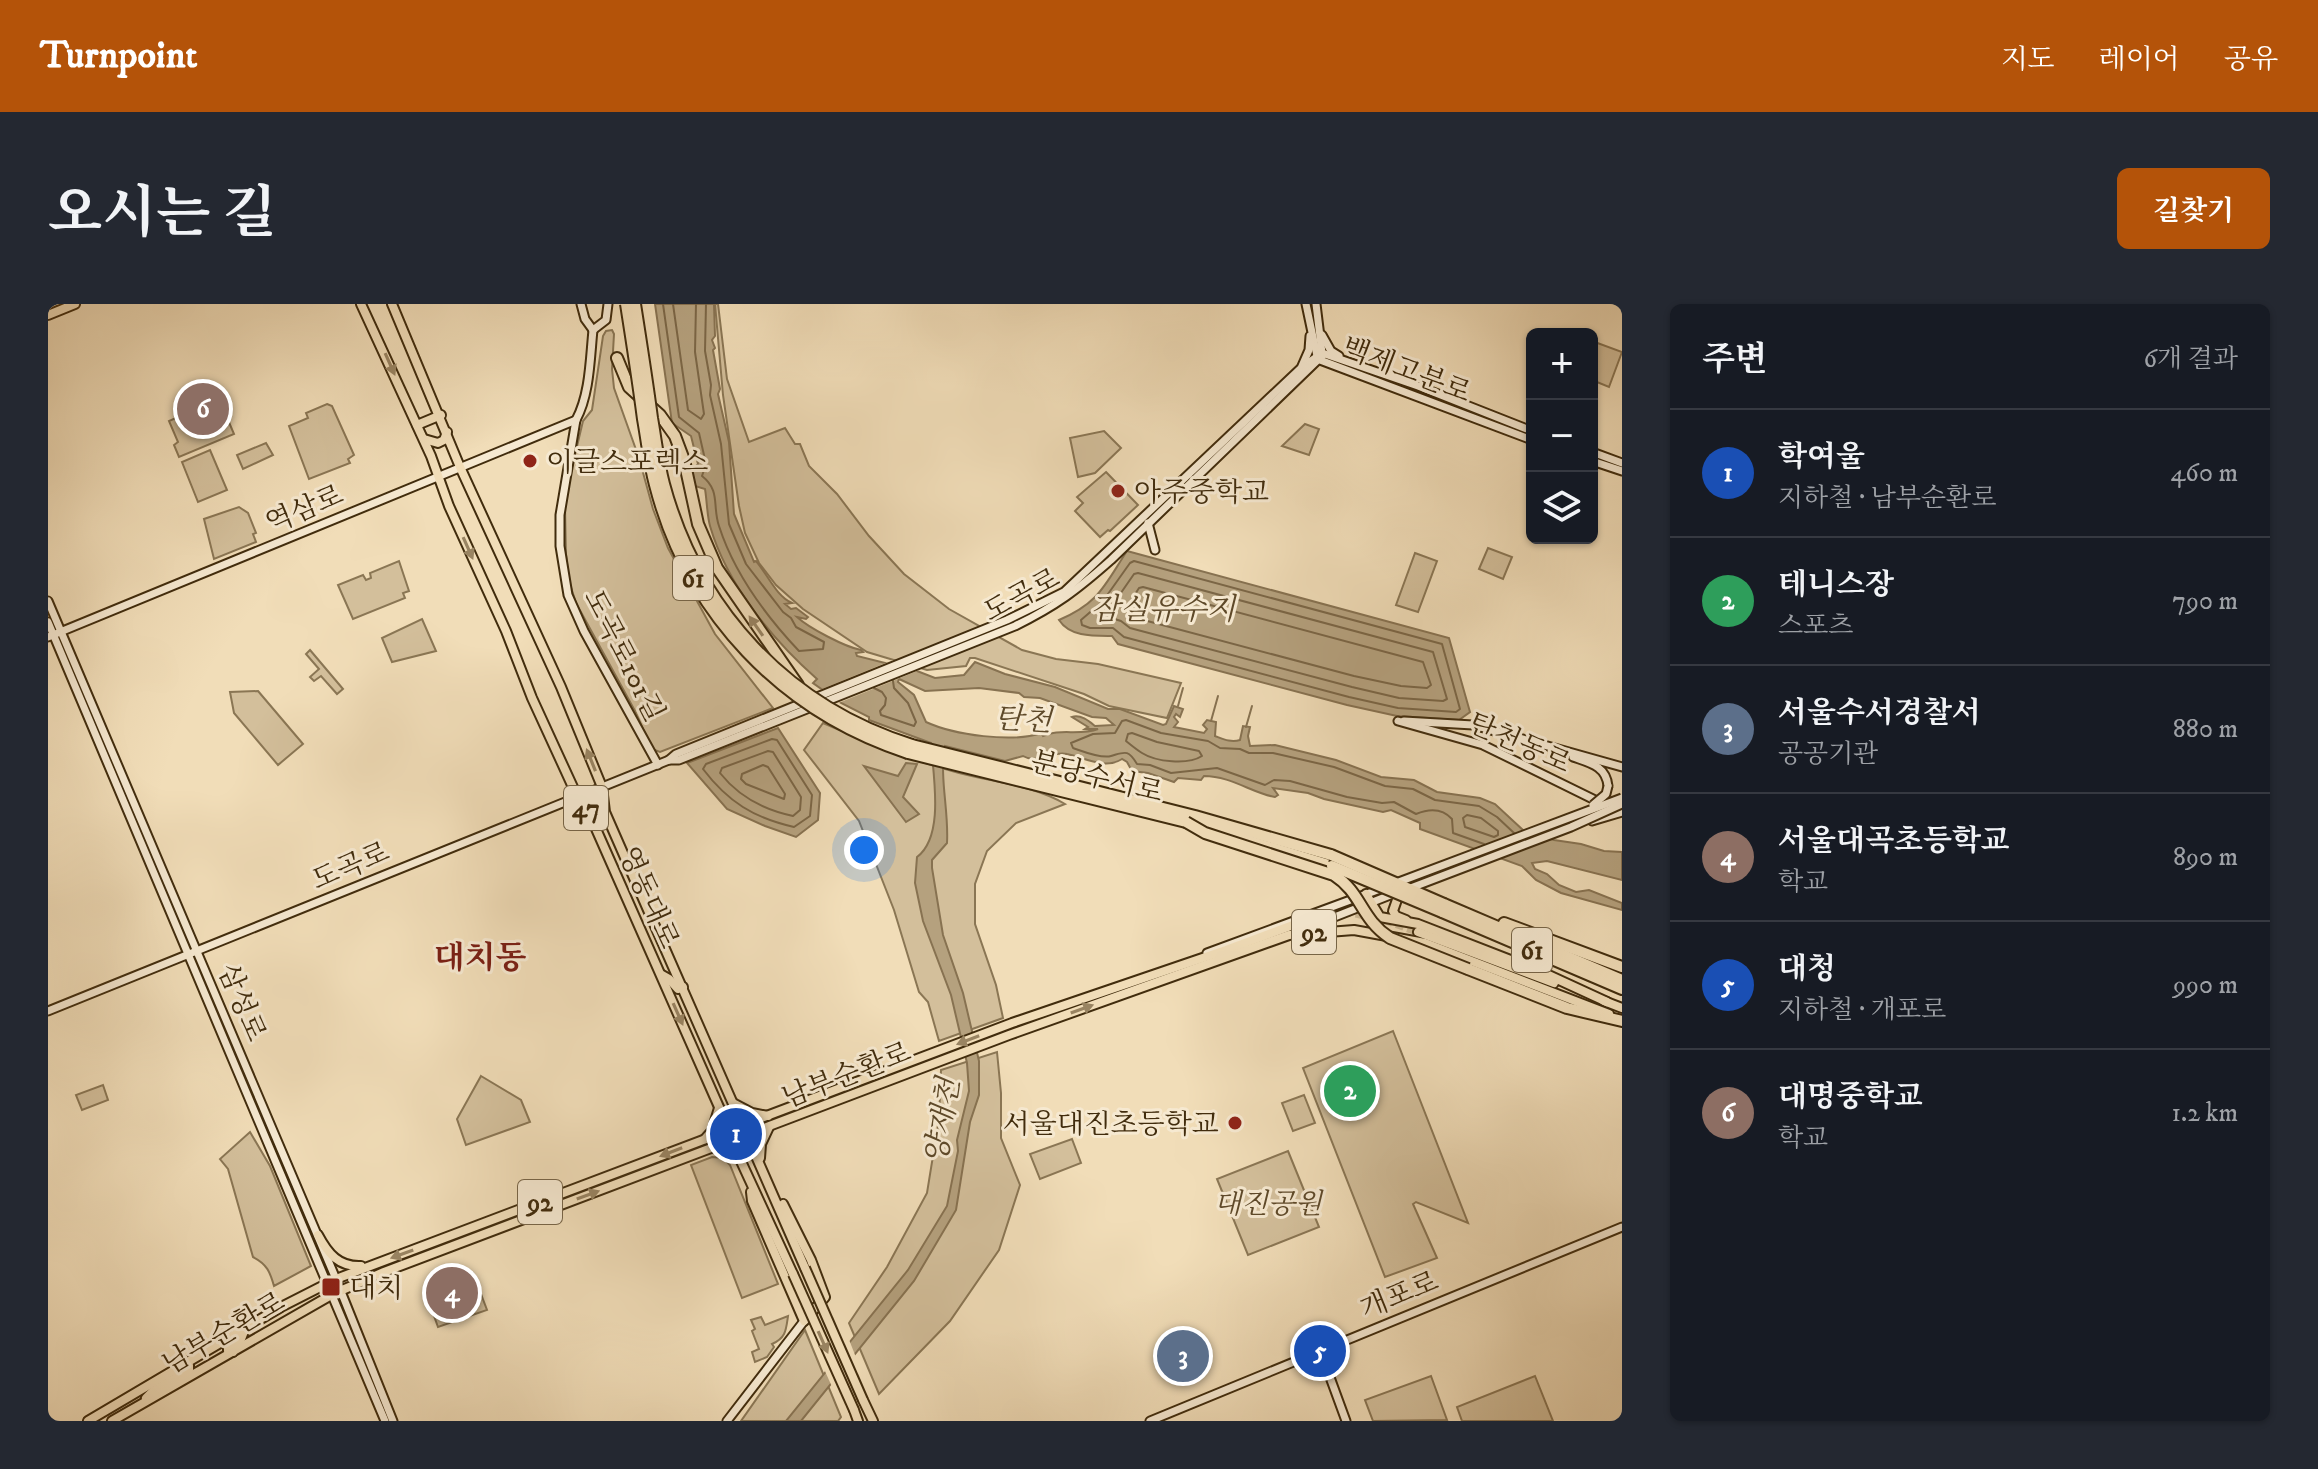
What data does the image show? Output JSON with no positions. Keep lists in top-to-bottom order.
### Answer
{
  "streets": {
    "highway": ["61", "분당수서로"],
    "main road": [
      "백제고분로",
      "역삼로",
      "도곡로",
      "도곡로101길",
      "탄천동로",
      "47",
      "영동대로",
      "92",
      "삼성로",
      "남부순환로",
      "개포로"
    ]
  },
  "crossings": [
    ["백제고분로", "도곡로"],
    ["역삼로", "도곡로101길"],
    ["역삼로", "영동대로"],
    ["역삼로", "삼성로"],
    ["도곡로", "도곡로101길"],
    ["도곡로", "영동대로"],
    ["도곡로", "삼성로"],
    ["영동대로", "남부순환로"],
    ["삼성로", "남부순환로"]
  ],
  "districts": ["대치동"],
  "water": ["잠실유수지", "탄천", "양재천"],
  "parks": ["대진공원"],
  "places": {
    "other": ["이글스포렉스", "아주중학교", "서울대진초등학교"],
    "transit": ["대치"]
  },
  "page": {
    "header": "Turnpoint",
    "nav": ["지도", "레이어", "공유"],
    "title": "오시는 길",
    "buttons": "길찾기",
    "heading": ["주변", "6개 결과"],
    "map_buttons": ["+", "−"],
    "pins": [
      "6",
      "2",
      "1",
      "4",
      "5",
      "3"
    ],
    "list": [
      {
        "mark": "1",
        "name": "학여울",
        "note": "지하철 · 남부순환로",
        "value": "460 m"
      },
      {
        "mark": "2",
        "name": "테니스장",
        "note": "스포츠",
        "value": "790 m"
      },
      {
        "mark": "3",
        "name": "서울수서경찰서",
        "note": "공공기관",
        "value": "880 m"
      },
      {
        "mark": "4",
        "name": "서울대곡초등학교",
        "note": "학교",
        "value": "890 m"
      },
      {
        "mark": "5",
        "name": "대청",
        "note": "지하철 · 개포로",
        "value": "990 m"
      },
      {
        "mark": "6",
        "name": "대명중학교",
        "note": "학교",
        "value": "1.2 km"
      }
    ]
  }
}
